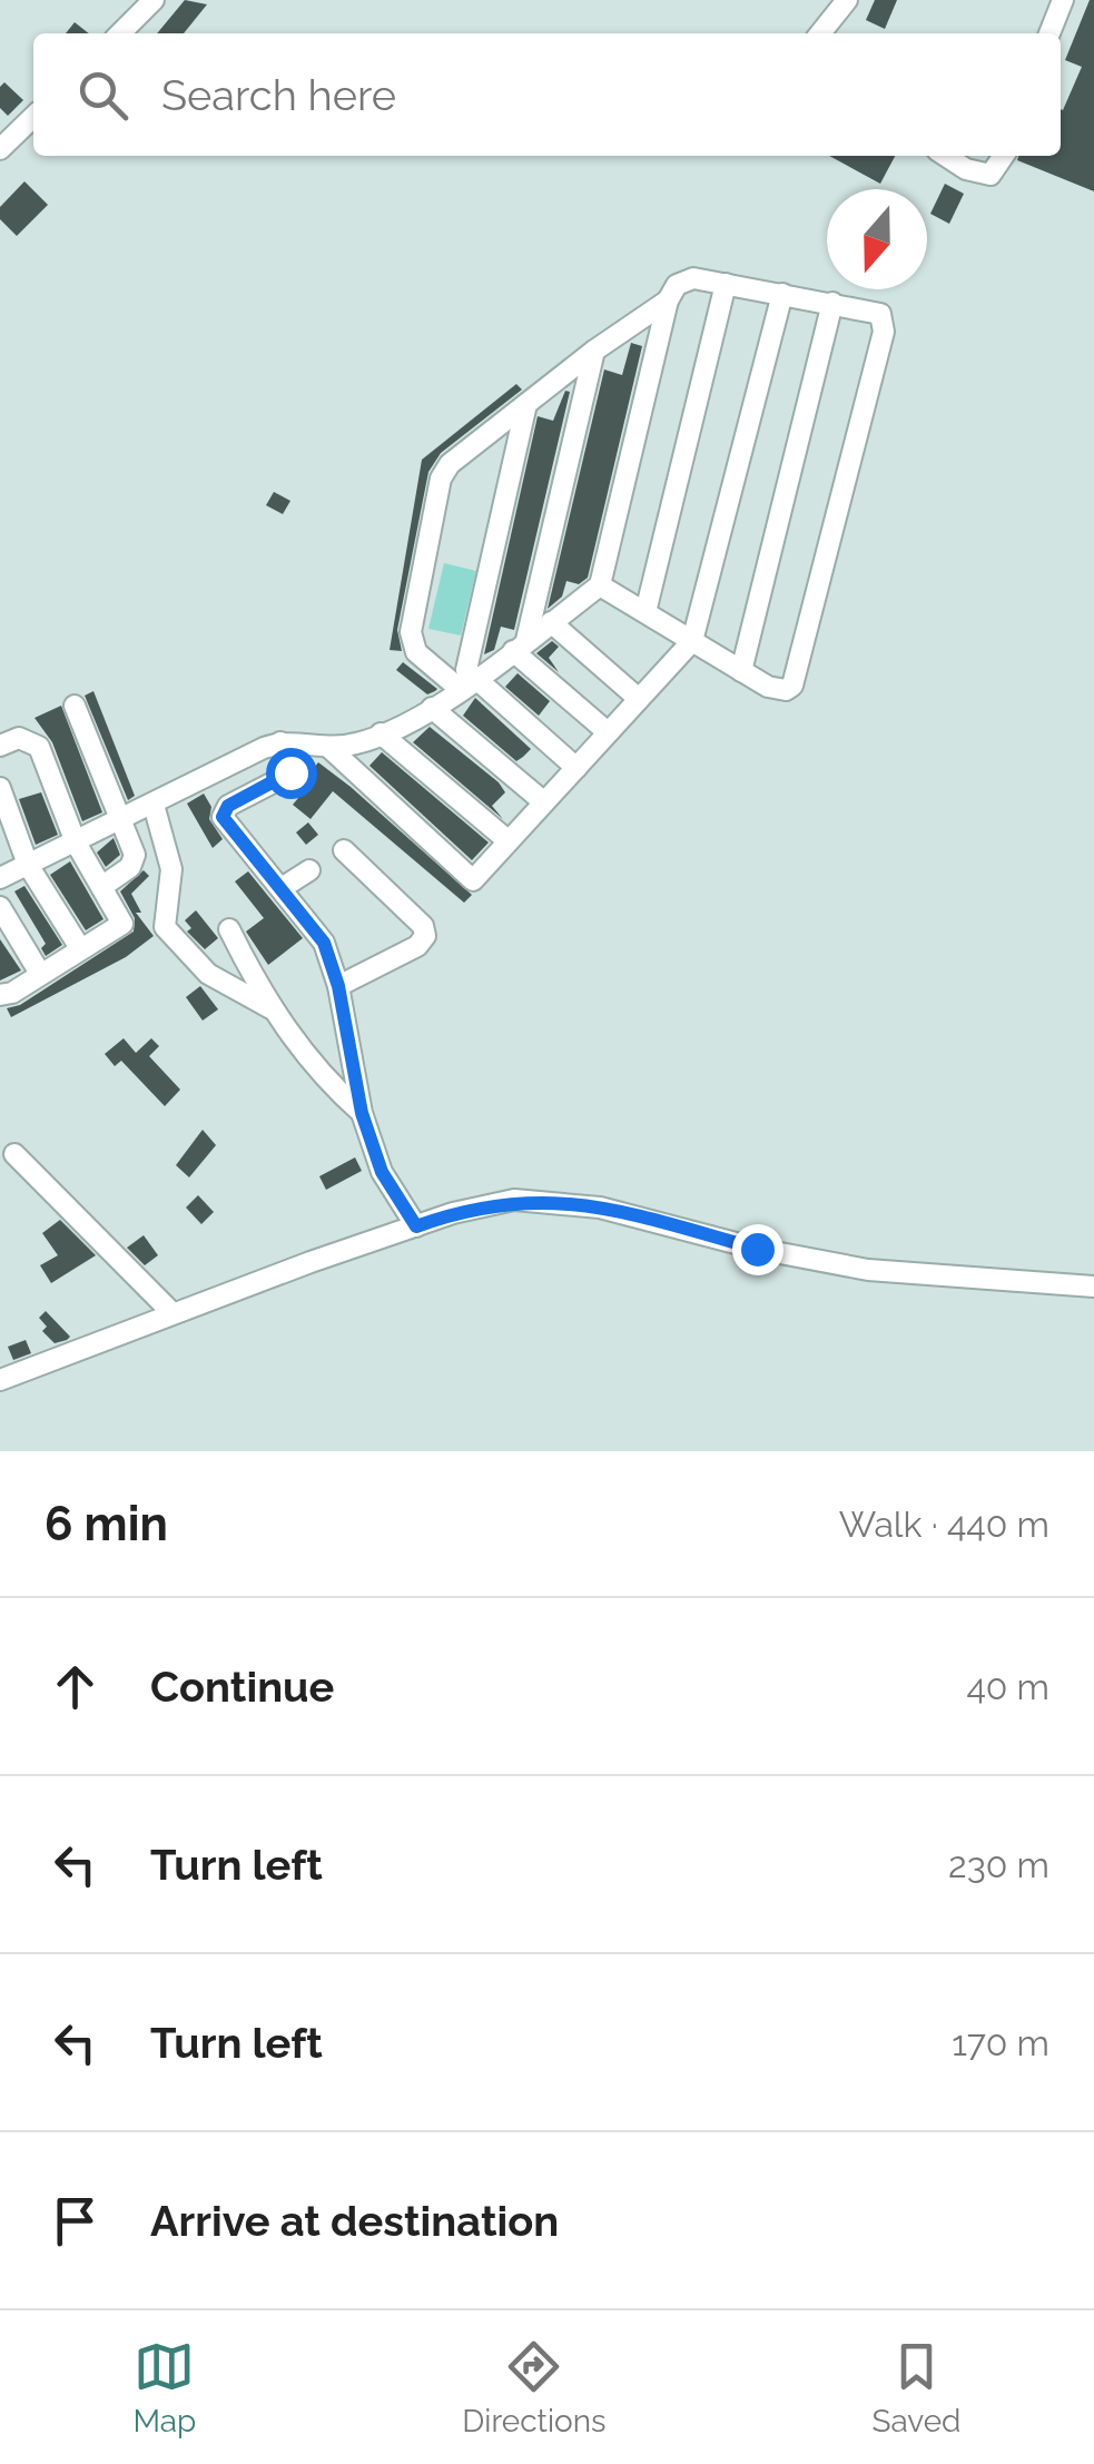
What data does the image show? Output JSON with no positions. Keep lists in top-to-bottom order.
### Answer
{
  "north": "bottom",
  "page": {
    "search": "Search here",
    "heading": ["6 min", "Walk · 440 m"],
    "list": [
      ["Continue", "40 m"],
      ["Turn left", "230 m"],
      ["Turn left", "170 m"],
      "Arrive at destination"
    ],
    "nav": ["Map", "Directions", "Saved"]
  }
}
